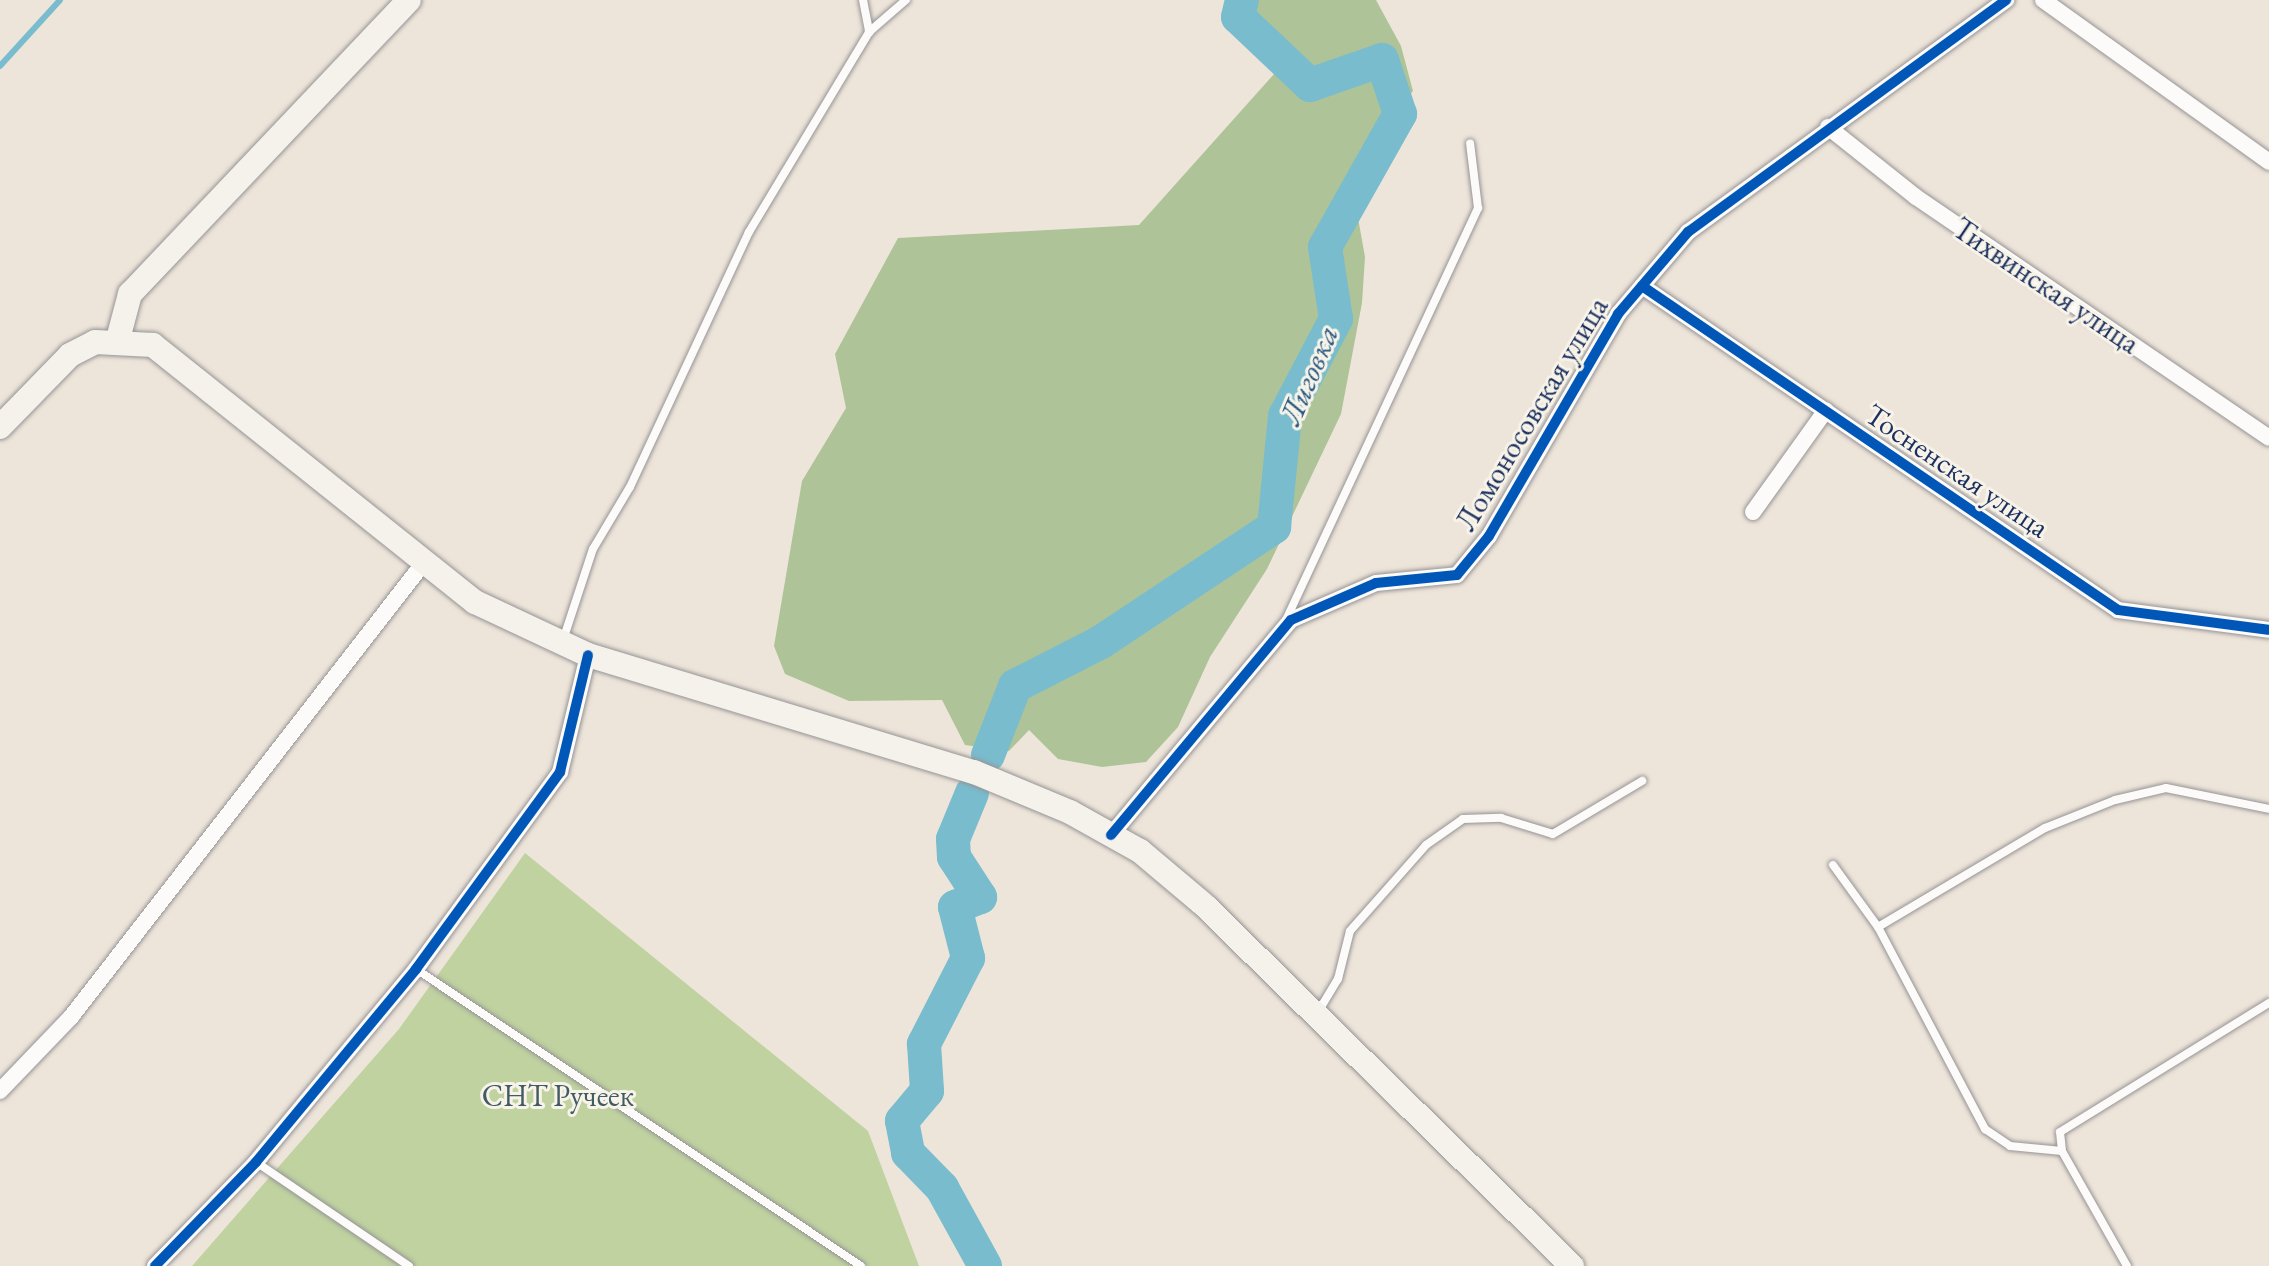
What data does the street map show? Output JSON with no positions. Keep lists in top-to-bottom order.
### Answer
{
  "streets": {
    "street": ["Тихвинская улица", "Ломоносовская улица", "Тосненская улица"]
  },
  "crossings": [
    ["Тихвинская улица", "Ломоносовская улица"],
    ["Ломоносовская улица", "Тосненская улица"]
  ],
  "water": ["Лиговка"],
  "parks": ["СНТ Ручеек"]
}
